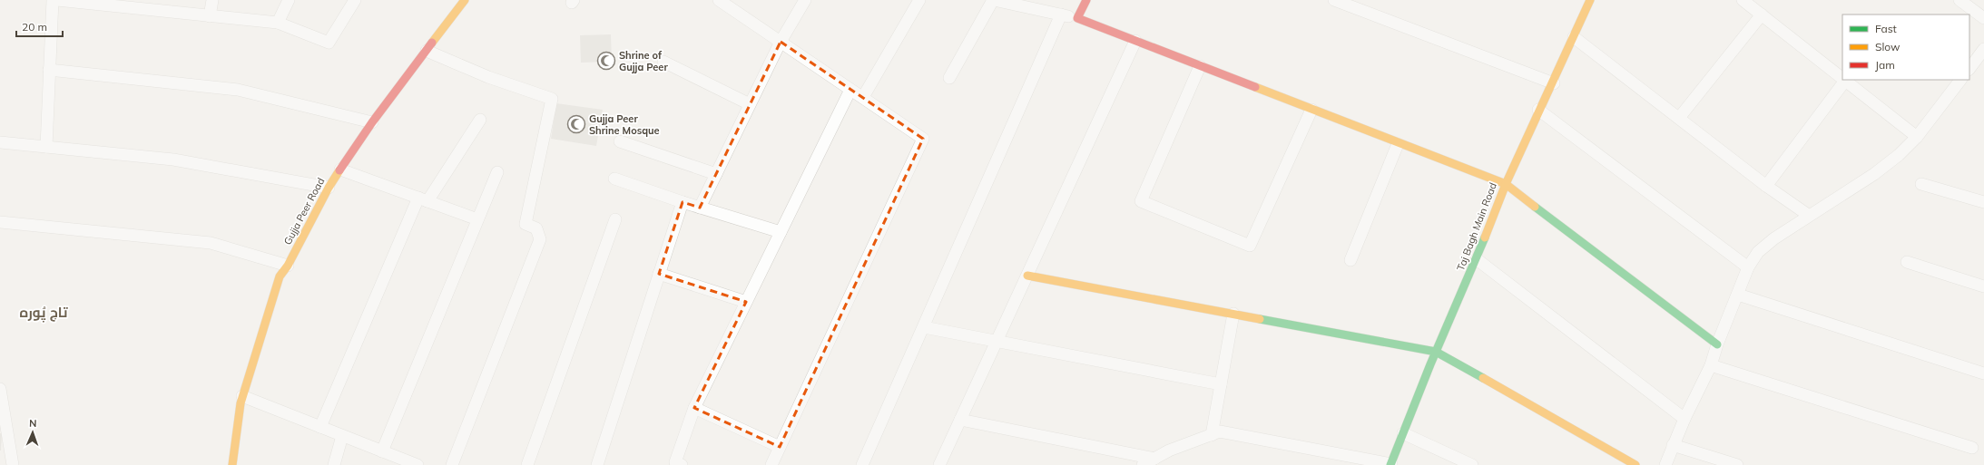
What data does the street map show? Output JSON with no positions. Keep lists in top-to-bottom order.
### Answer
{
  "streets": {
    "street": ["Gujja Peer Road", "Taj Bagh Main Road"]
  },
  "districts": ["تاج پُورہ"],
  "places": {
    "mosque": ["Shrine of Gujja Peer", "Gujja Peer Shrine Mosque"]
  },
  "legend": ["Fast", "Slow", "Jam"],
  "scale_bar": "20 m",
  "north": "top"
}
